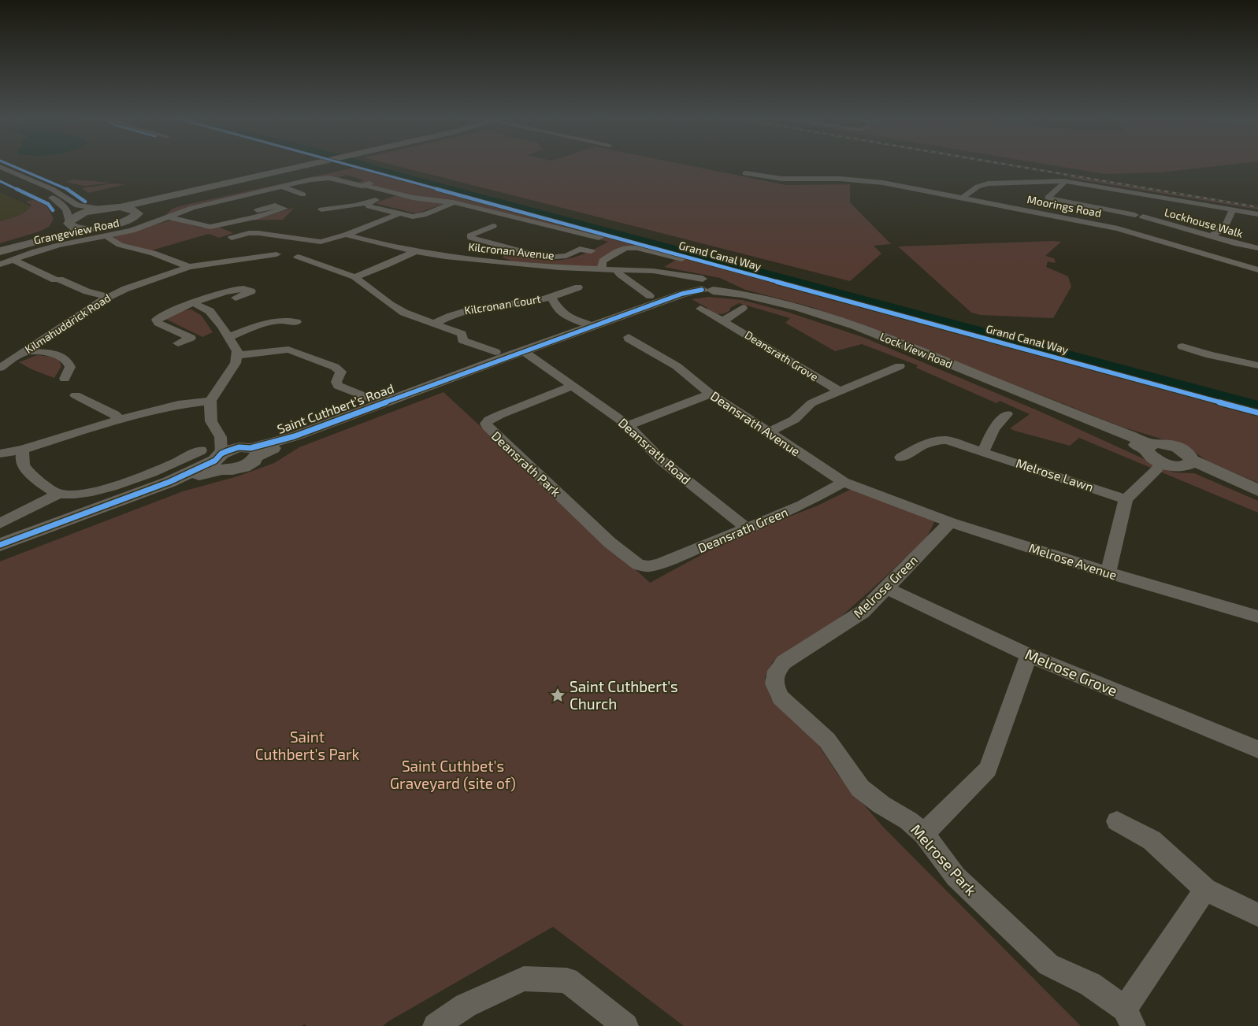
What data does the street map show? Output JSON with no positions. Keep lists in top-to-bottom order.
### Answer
{
  "streets": {
    "street": [
      "Moorings Road",
      "Lockhouse Walk",
      "Grangeview Road",
      "Kilcronan Avenue",
      "Kilcronan Court",
      "Kilmahuddrick Road",
      "Lock View Road",
      "Deansrath Grove",
      "Saint Cuthbert’s Road",
      "Deansrath Avenue",
      "Deansrath Road",
      "Deansrath Park",
      "Melrose Lawn",
      "Deansrath Green",
      "Melrose Avenue",
      "Melrose Green",
      "Melrose Grove",
      "Melrose Park"
    ],
    "cycle path": ["Grand Canal Way"]
  },
  "crossings": [
    ["Kilcronan Avenue", "Lock View Road"],
    ["Kilcronan Avenue", "Saint Cuthbert’s Road"],
    ["Kilcronan Court", "Saint Cuthbert’s Road"],
    ["Lock View Road", "Saint Cuthbert’s Road"],
    ["Saint Cuthbert’s Road", "Deansrath Road"],
    ["Deansrath Avenue", "Deansrath Green"],
    ["Deansrath Avenue", "Melrose Avenue"],
    ["Deansrath Road", "Deansrath Park"],
    ["Deansrath Road", "Deansrath Green"],
    ["Deansrath Park", "Deansrath Green"],
    ["Melrose Avenue", "Melrose Green"],
    ["Melrose Green", "Melrose Grove"],
    ["Melrose Green", "Melrose Park"]
  ],
  "parks": ["Saint Cuthbert's Park", "Saint Cuthbet's Graveyard (site of)"],
  "places": {
    "place": ["Saint Cuthbert's Church"]
  }
}
